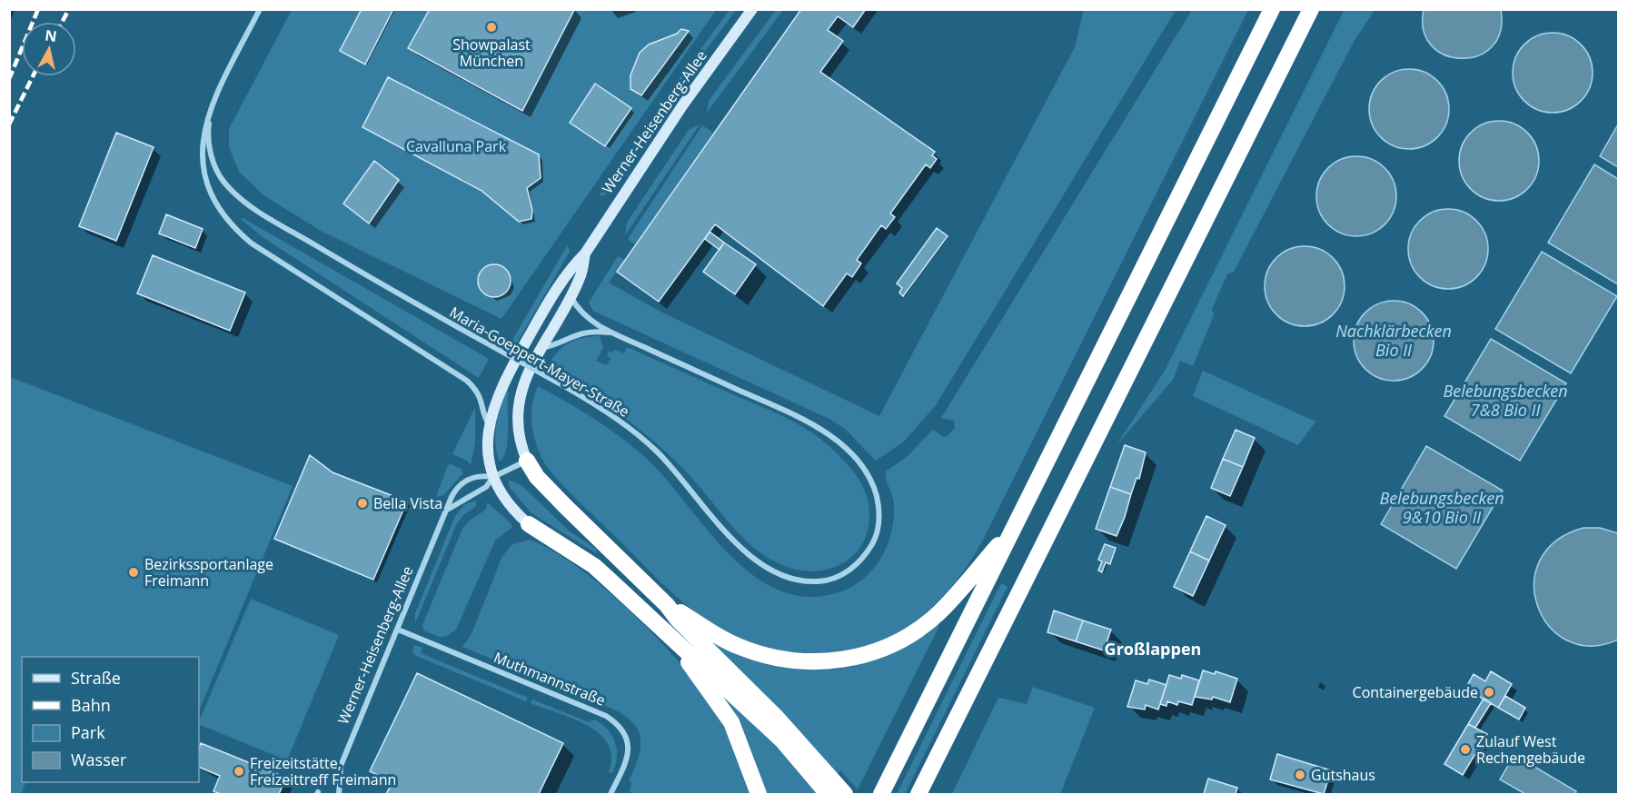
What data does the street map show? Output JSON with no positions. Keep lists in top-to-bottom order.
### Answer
{
  "streets": {
    "street": ["Werner-Heisenberg-Allee", "Maria-Goeppert-Mayer-Straße", "Muthmannstraße"]
  },
  "crossings": [
    ["Werner-Heisenberg-Allee", "Maria-Goeppert-Mayer-Straße"],
    ["Werner-Heisenberg-Allee", "Muthmannstraße"]
  ],
  "districts": ["Großlappen"],
  "water": ["Nachklärbecken Bio II", "Belebungsbecken 7&8 Bio II", "Belebungsbecken 9&10 Bio II"],
  "parks": ["Cavalluna Park"],
  "places": [
    "Showpalast München",
    "Bella Vista",
    "Bezirkssportanlage Freimann",
    "Containergebäude",
    "Zulauf West Rechengebäude",
    "Freizeitstätte, Freizeittreff Freimann",
    "Gutshaus"
  ],
  "legend": [
    "Straße",
    "Bahn",
    "Park",
    "Wasser"
  ],
  "north": "top"
}
